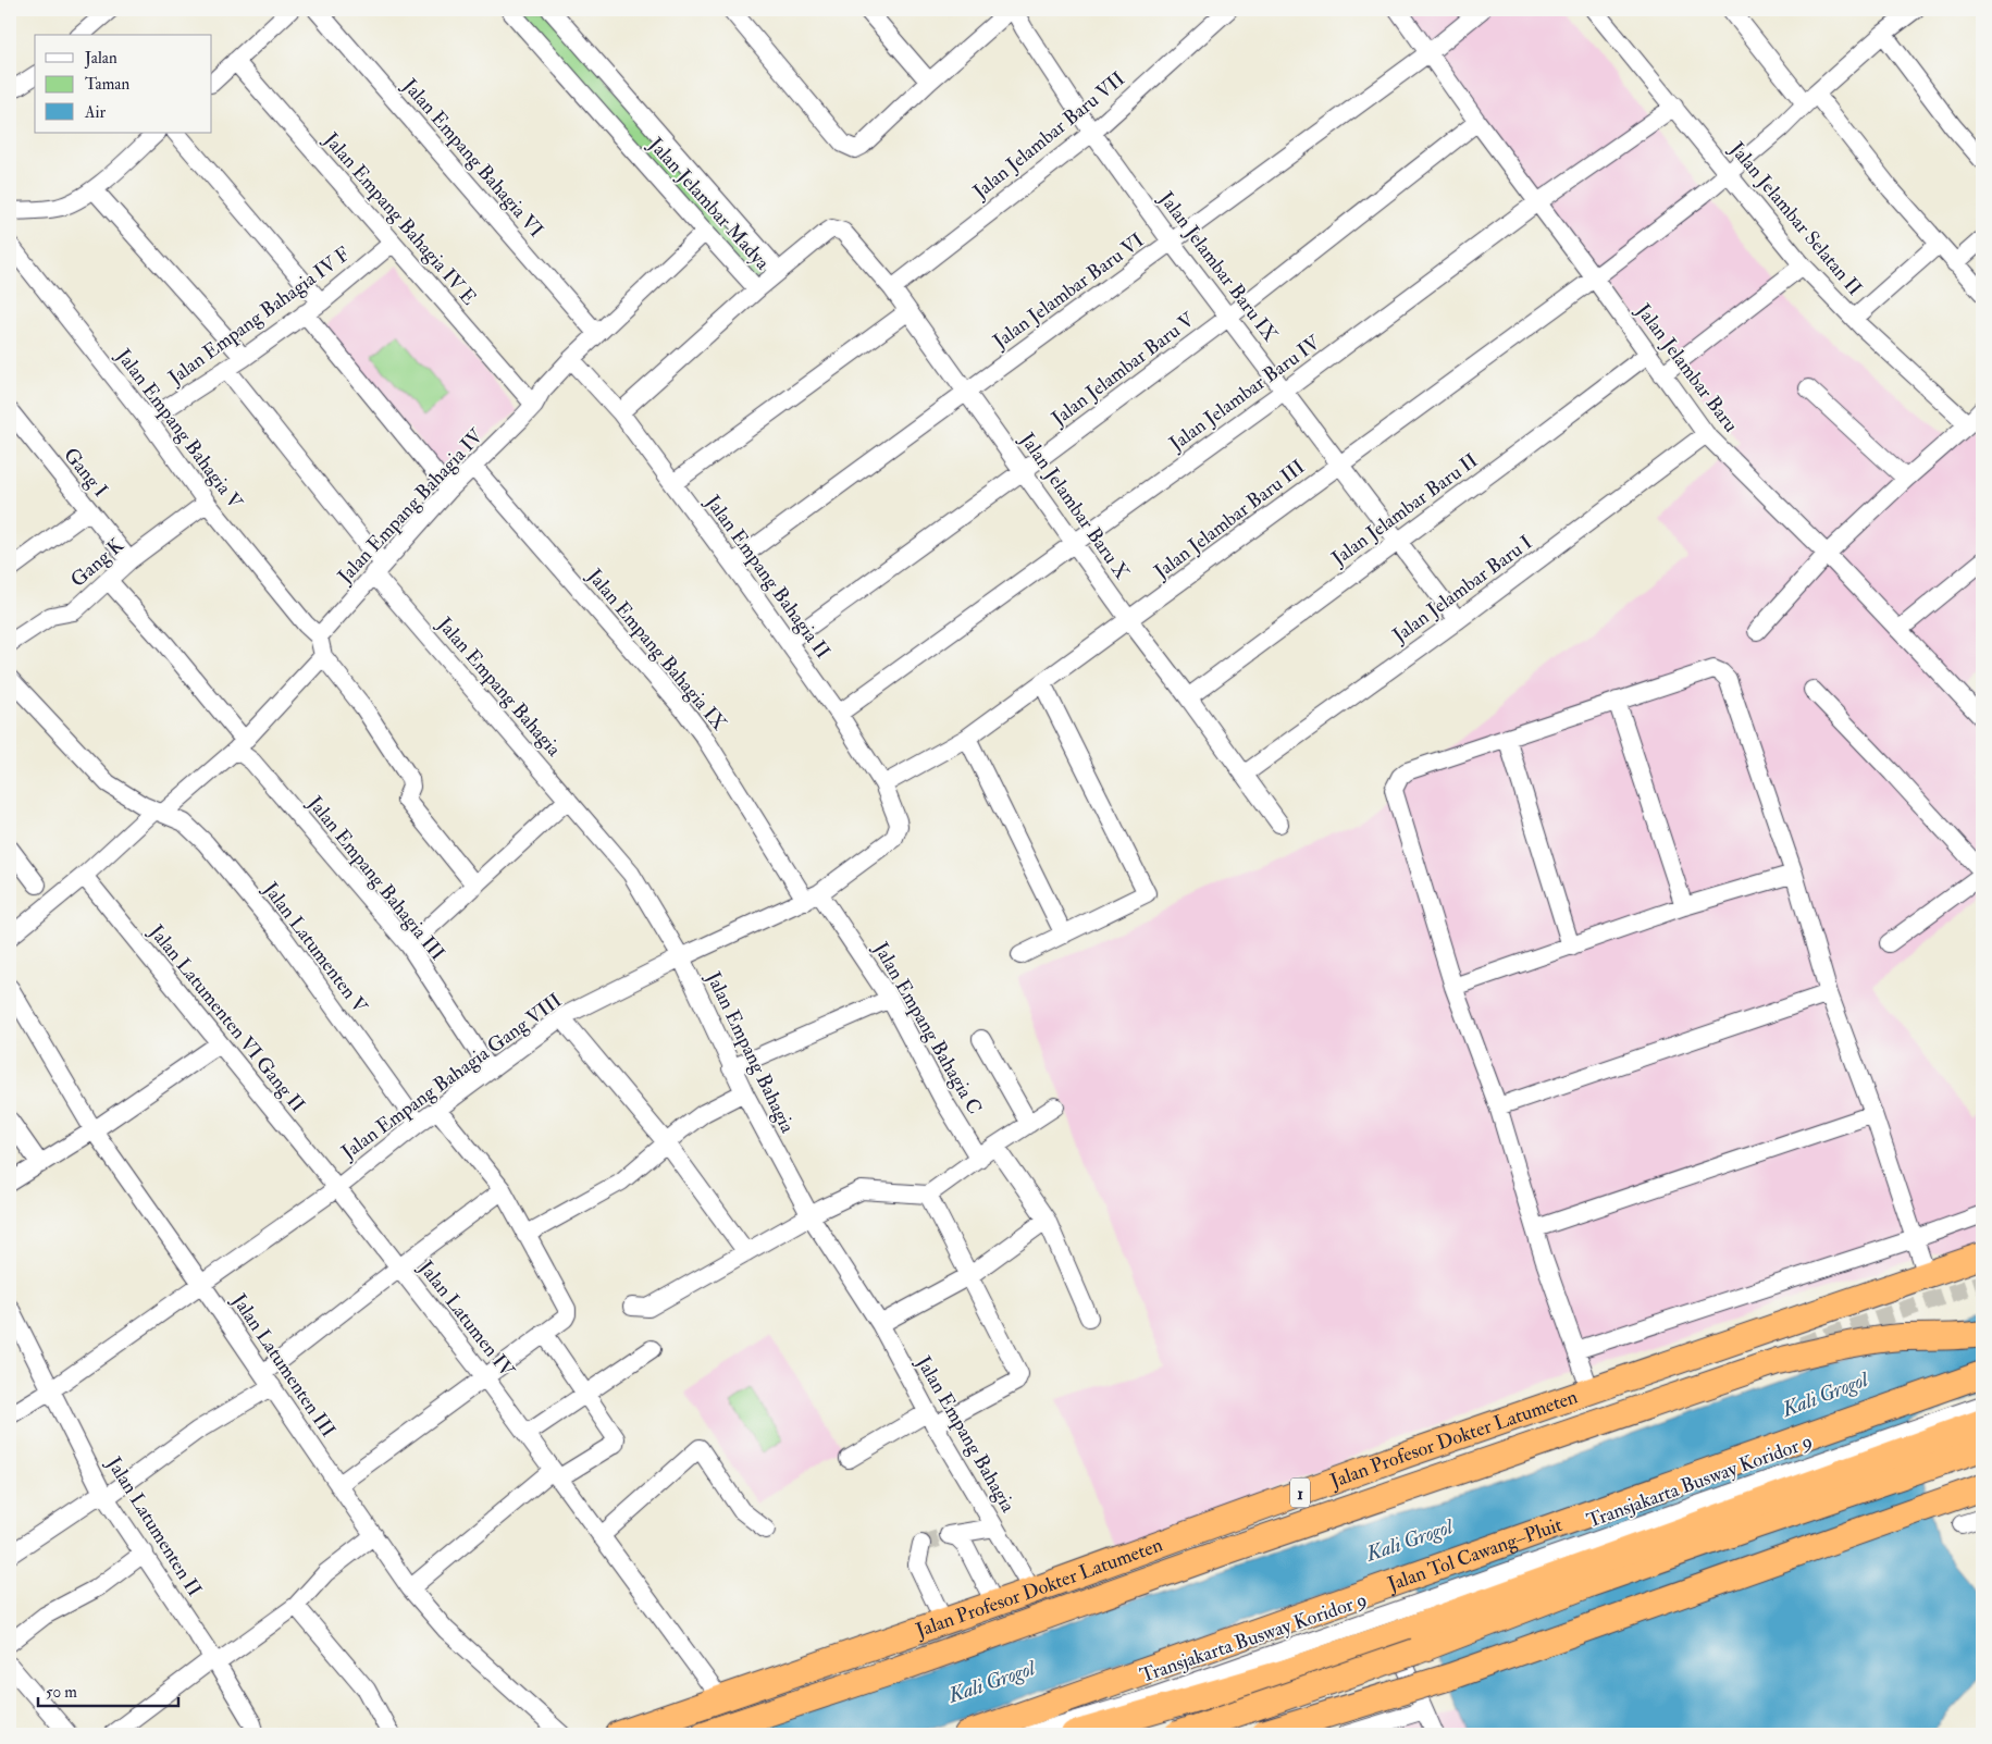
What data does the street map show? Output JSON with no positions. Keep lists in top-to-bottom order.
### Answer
{
  "streets": {
    "highway": ["Jalan Profesor Dokter Latumeten", "1", "Jalan Tol Cawang–Pluit"],
    "street": [
      "Jalan Jelambar Baru VII",
      "Jalan Empang Bahagia VI",
      "Jalan Jelambar Madya",
      "Jalan Empang Bahagia IV E",
      "Jalan Jelambar Selatan II",
      "Jalan Jelambar Baru IX",
      "Jalan Jelambar Baru VI",
      "Jalan Empang Bahagia IV F",
      "Jalan Jelambar Baru",
      "Jalan Jelambar Baru V",
      "Jalan Jelambar Baru IV",
      "Jalan Empang Bahagia V",
      "Gang I",
      "Jalan Empang Bahagia IV",
      "Jalan Jelambar Baru X",
      "Jalan Jelambar Baru II",
      "Jalan Jelambar Baru III",
      "Gang K",
      "Jalan Empang Bahagia II",
      "Jalan Jelambar Baru I",
      "Jalan Empang Bahagia IX",
      "Jalan Empang Bahagia",
      "Jalan Empang Bahagia III",
      "Jalan Latumenten V",
      "Jalan Latumenten VI Gang II",
      "Jalan Empang Bahagia C",
      "Jalan Empang Bahagia Gang VIII",
      "Jalan Latumen IV",
      "Jalan Latumenten III",
      "Transjakarta Busway Koridor 9",
      "Jalan Latumenten II"
    ]
  },
  "crossings": [
    ["Jalan Jelambar Baru VII", "Jalan Jelambar Baru IX"],
    ["Jalan Jelambar Baru VII", "Jalan Jelambar Baru X"],
    ["Jalan Empang Bahagia VI", "Jalan Empang Bahagia IV"],
    ["Jalan Jelambar Madya", "Jalan Empang Bahagia IV"],
    ["Jalan Jelambar Madya", "Jalan Jelambar Baru X"],
    ["Jalan Empang Bahagia IV E", "Jalan Empang Bahagia IV F"],
    ["Jalan Empang Bahagia IV E", "Jalan Empang Bahagia IV"],
    ["Jalan Jelambar Selatan II", "Jalan Jelambar Baru IV"],
    ["Jalan Jelambar Selatan II", "Jalan Jelambar Baru III"],
    ["Jalan Jelambar Baru IX", "Jalan Jelambar Baru VI"],
    ["Jalan Jelambar Baru IX", "Jalan Jelambar Baru V"],
    ["Jalan Jelambar Baru IX", "Jalan Jelambar Baru IV"],
    ["Jalan Jelambar Baru IX", "Jalan Jelambar Baru II"],
    ["Jalan Jelambar Baru IX", "Jalan Jelambar Baru III"],
    ["Jalan Jelambar Baru IX", "Jalan Jelambar Baru I"],
    ["Jalan Jelambar Baru VI", "Jalan Jelambar Baru"],
    ["Jalan Jelambar Baru VI", "Jalan Jelambar Baru X"],
    ["Jalan Jelambar Baru VI", "Jalan Empang Bahagia II"],
    ["Jalan Empang Bahagia IV F", "Jalan Empang Bahagia V"],
    ["Jalan Empang Bahagia IV F", "Jalan Empang Bahagia"],
    ["Jalan Jelambar Baru", "Jalan Jelambar Baru V"],
    ["Jalan Jelambar Baru", "Jalan Jelambar Baru IV"],
    ["Jalan Jelambar Baru", "Jalan Jelambar Baru II"],
    ["Jalan Jelambar Baru", "Jalan Jelambar Baru III"],
    ["Jalan Jelambar Baru", "Jalan Jelambar Baru I"],
    ["Jalan Jelambar Baru V", "Jalan Jelambar Baru X"],
    ["Jalan Jelambar Baru V", "Jalan Empang Bahagia II"],
    ["Jalan Jelambar Baru IV", "Jalan Jelambar Baru X"],
    ["Jalan Jelambar Baru IV", "Jalan Empang Bahagia II"],
    ["Jalan Empang Bahagia V", "Jalan Empang Bahagia IV"],
    ["Jalan Empang Bahagia V", "Gang K"],
    ["Gang I", "Gang K"],
    ["Jalan Empang Bahagia IV", "Jalan Empang Bahagia II"],
    ["Jalan Empang Bahagia IV", "Jalan Empang Bahagia IX"],
    ["Jalan Empang Bahagia IV", "Jalan Empang Bahagia"],
    ["Jalan Jelambar Baru X", "Jalan Jelambar Baru II"],
    ["Jalan Jelambar Baru X", "Jalan Jelambar Baru III"],
    ["Jalan Jelambar Baru X", "Jalan Jelambar Baru I"],
    ["Jalan Jelambar Baru III", "Jalan Empang Bahagia II"],
    ["Gang K", "Jalan Empang Bahagia III"],
    ["Jalan Empang Bahagia II", "Jalan Empang Bahagia Gang VIII"],
    ["Jalan Empang Bahagia IX", "Jalan Empang Bahagia C"],
    ["Jalan Empang Bahagia IX", "Jalan Empang Bahagia Gang VIII"],
    ["Jalan Empang Bahagia", "Jalan Empang Bahagia Gang VIII"],
    ["Jalan Empang Bahagia", "Jalan Profesor Dokter Latumeten"],
    ["Jalan Empang Bahagia III", "Jalan Empang Bahagia Gang VIII"],
    ["Jalan Latumenten V", "Jalan Empang Bahagia Gang VIII"],
    ["Jalan Latumenten VI Gang II", "Jalan Empang Bahagia Gang VIII"],
    ["Jalan Latumenten VI Gang II", "Jalan Latumen IV"],
    ["Jalan Empang Bahagia C", "Jalan Empang Bahagia Gang VIII"],
    ["Jalan Empang Bahagia Gang VIII", "Jalan Latumen IV"],
    ["Jalan Empang Bahagia Gang VIII", "Jalan Latumenten III"],
    ["Jalan Empang Bahagia Gang VIII", "Jalan Latumenten II"],
    ["Jalan Latumen IV", "Jalan Profesor Dokter Latumeten"]
  ],
  "water": ["Kali Grogol"],
  "legend": ["Jalan", "Taman", "Air"],
  "scale_bar": "50 m"
}
